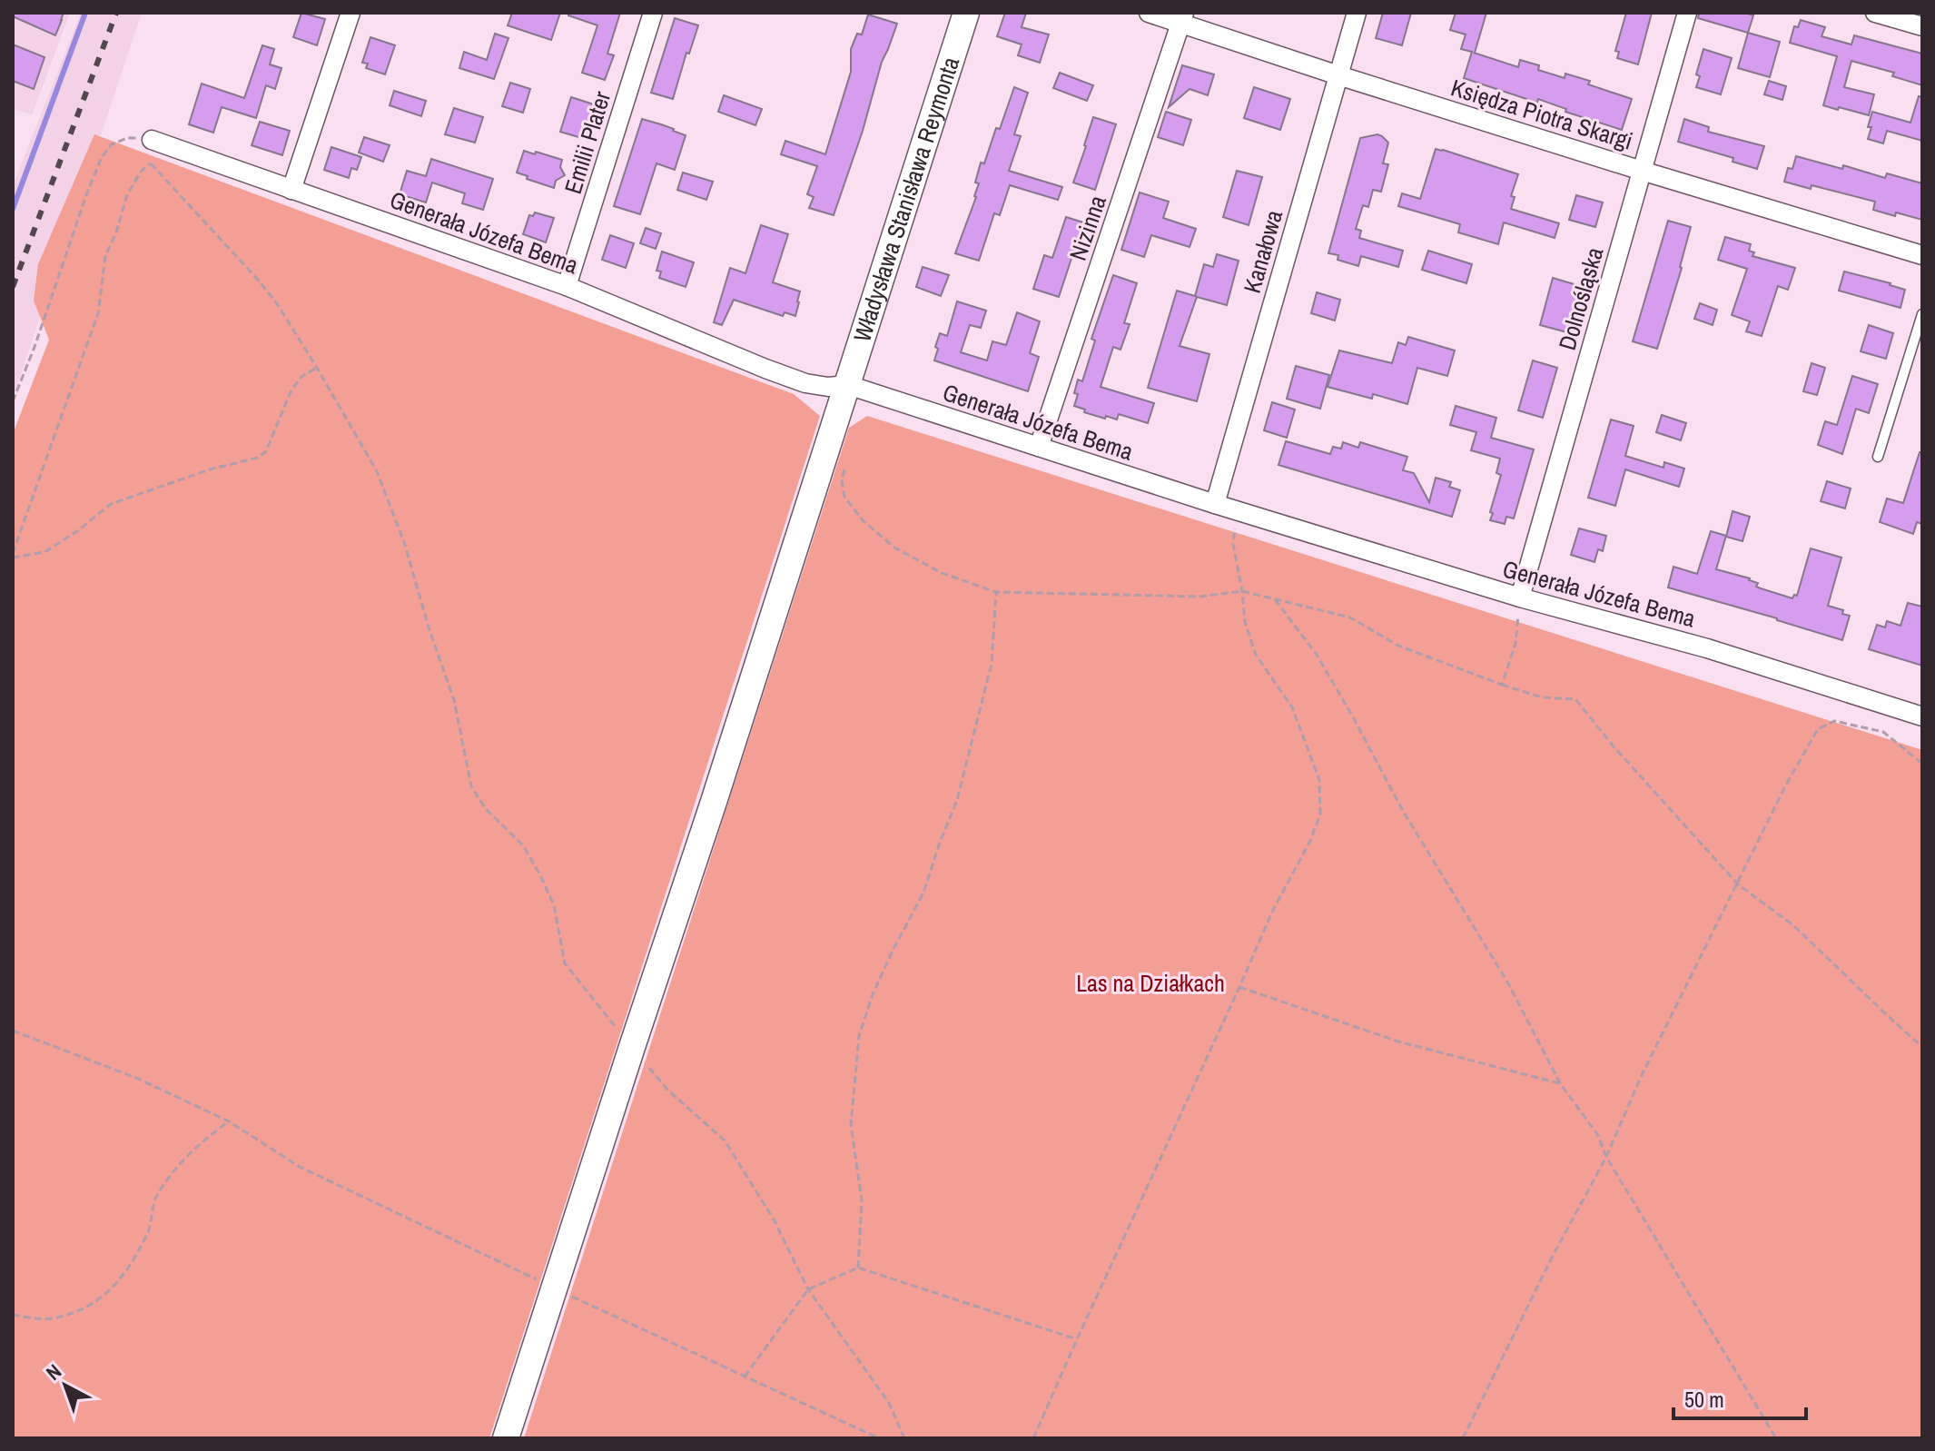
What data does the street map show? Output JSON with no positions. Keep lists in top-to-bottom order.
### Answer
{
  "streets": {
    "main road": ["Władysława Stanisława Reymonta"],
    "street": [
      "Księdza Piotra Skargi",
      "Emilii Plater",
      "Nizinna",
      "Generała Józefa Bema",
      "Kanałowa",
      "Dolnośląska"
    ]
  },
  "crossings": [
    ["Księdza Piotra Skargi", "Nizinna"],
    ["Księdza Piotra Skargi", "Kanałowa"],
    ["Księdza Piotra Skargi", "Dolnośląska"],
    ["Emilii Plater", "Generała Józefa Bema"],
    ["Władysława Stanisława Reymonta", "Generała Józefa Bema"],
    ["Nizinna", "Generała Józefa Bema"],
    ["Generała Józefa Bema", "Kanałowa"],
    ["Generała Józefa Bema", "Dolnośląska"]
  ],
  "parks": ["Las na Działkach"],
  "scale_bar": "50 m",
  "north": "top left"
}
